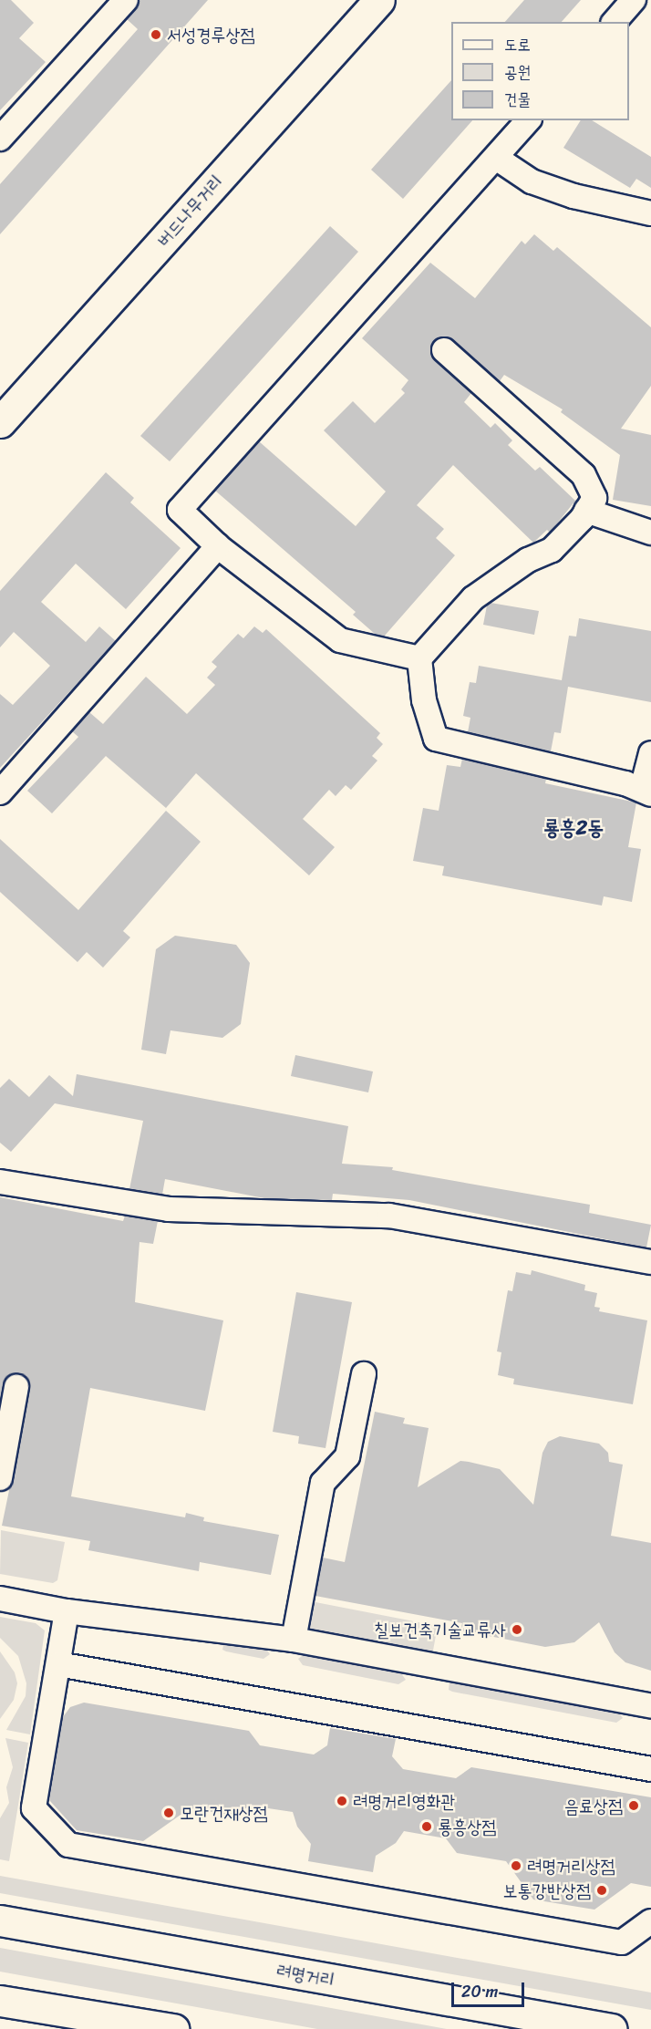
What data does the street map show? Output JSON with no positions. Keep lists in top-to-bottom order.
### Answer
{
  "streets": {
    "main road": ["버드나무거리", "려명거리"]
  },
  "districts": ["룡흥2동"],
  "places": [
    "서성경루상점",
    "칠보건축기술교류사",
    "려명거리영화관",
    "음료상점",
    "모란건재상점",
    "룡흥상점",
    "려명거리상점",
    "보통강반상점"
  ],
  "legend": ["도로", "공원", "건물"],
  "scale_bar": "20 m"
}
